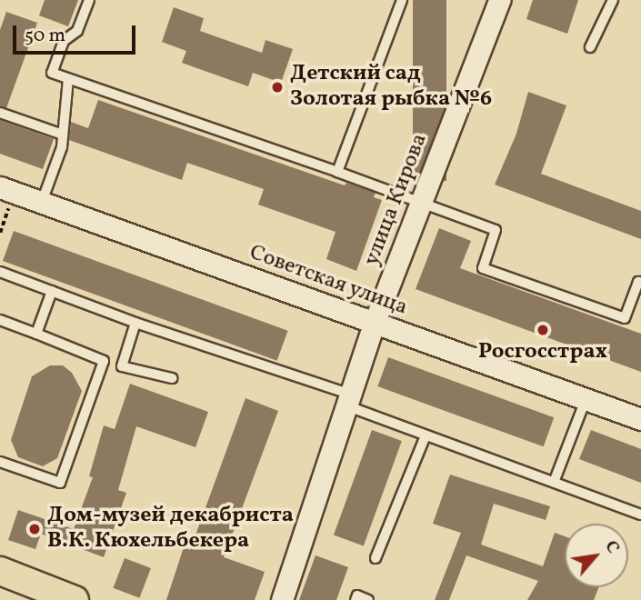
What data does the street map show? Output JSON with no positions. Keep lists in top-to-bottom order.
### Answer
{
  "streets": {
    "street": ["улица Кирова", "Советская улица"]
  },
  "crossings": [
    ["улица Кирова", "Советская улица"]
  ],
  "places": ["Детский сад Золотая рыбка №6", "Росгосстрах", "Дом-музей декабриста В.К. Кюхельбекера"],
  "scale_bar": "50 m",
  "north": "top right"
}
